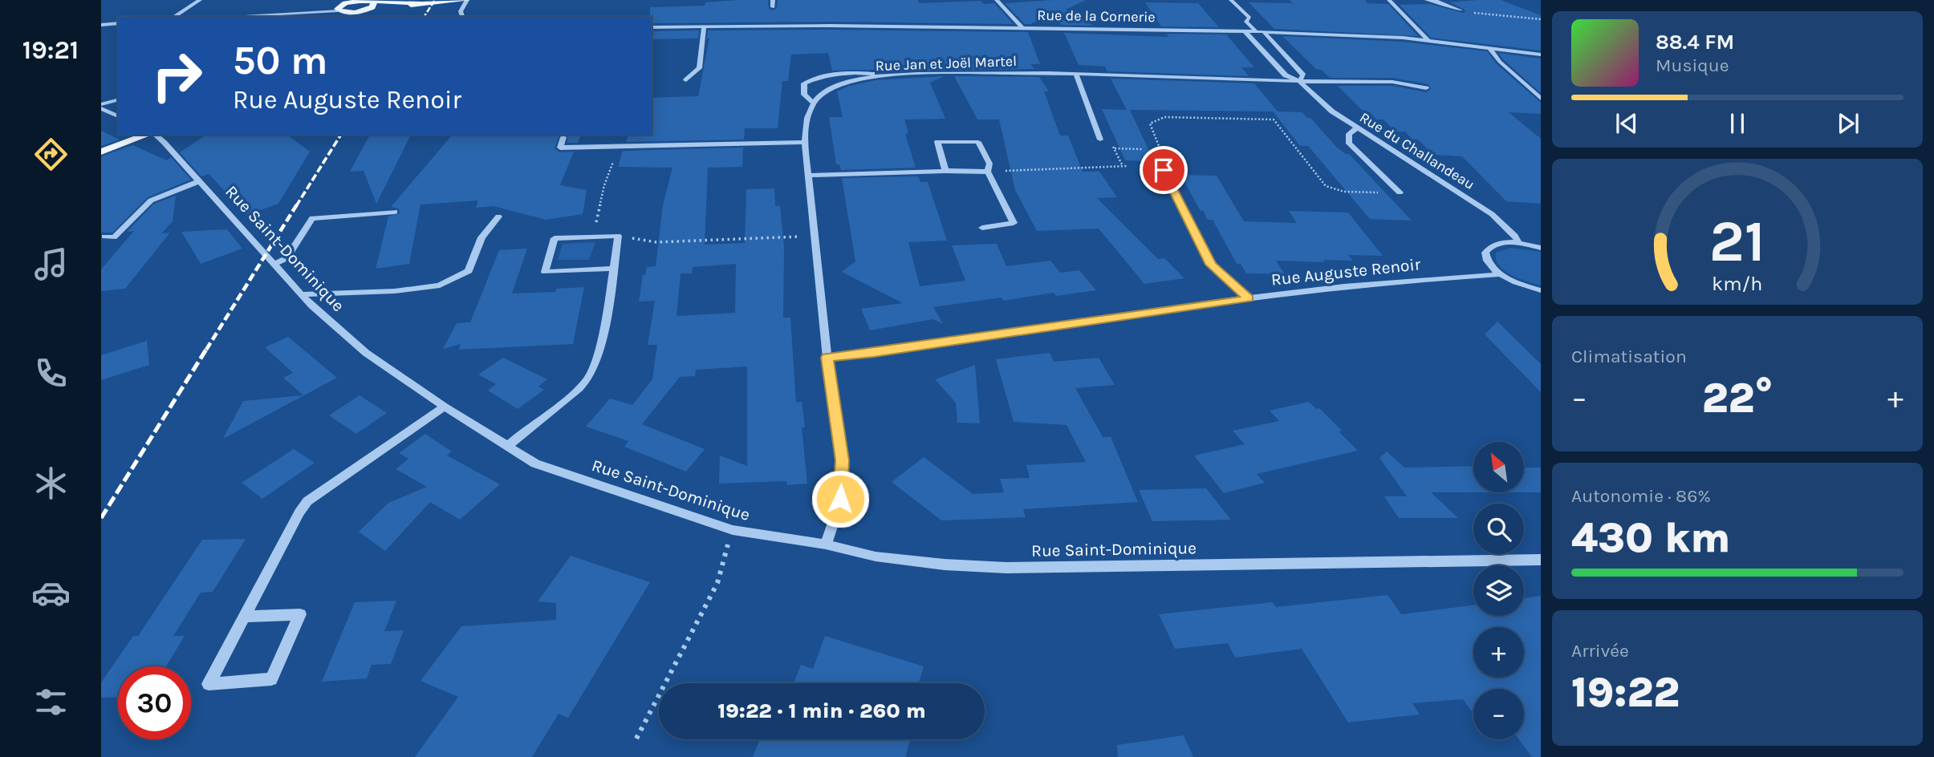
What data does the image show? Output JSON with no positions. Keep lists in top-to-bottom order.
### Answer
{
  "streets": {
    "street": [
      "Rue de la Cornerie",
      "Rue Jan et Joël Martel",
      "Rue du Challandeau",
      "Rue Saint-Dominique",
      "Rue Auguste Renoir"
    ]
  },
  "crossings": [
    ["Rue de la Cornerie", "Rue du Challandeau"],
    ["Rue Jan et Joël Martel", "Rue du Challandeau"]
  ],
  "north": "top left",
  "page": {
    "tabs": "19:21",
    "turn": ["50 m", "Rue Auguste Renoir"],
    "song": ["88.4 FM", "Musique"],
    "tile": [
      "Climatisation",
      ["Autonomie · 86%", "430 km"],
      ["Arrivée", "19:22"]
    ],
    "heat": ["−", "22°", "+"],
    "map_buttons": ["+", "−"],
    "limit": "30",
    "trip": "19:22 · 1 min · 260 m",
    "gauge": ["21", "km/h"]
  }
}
